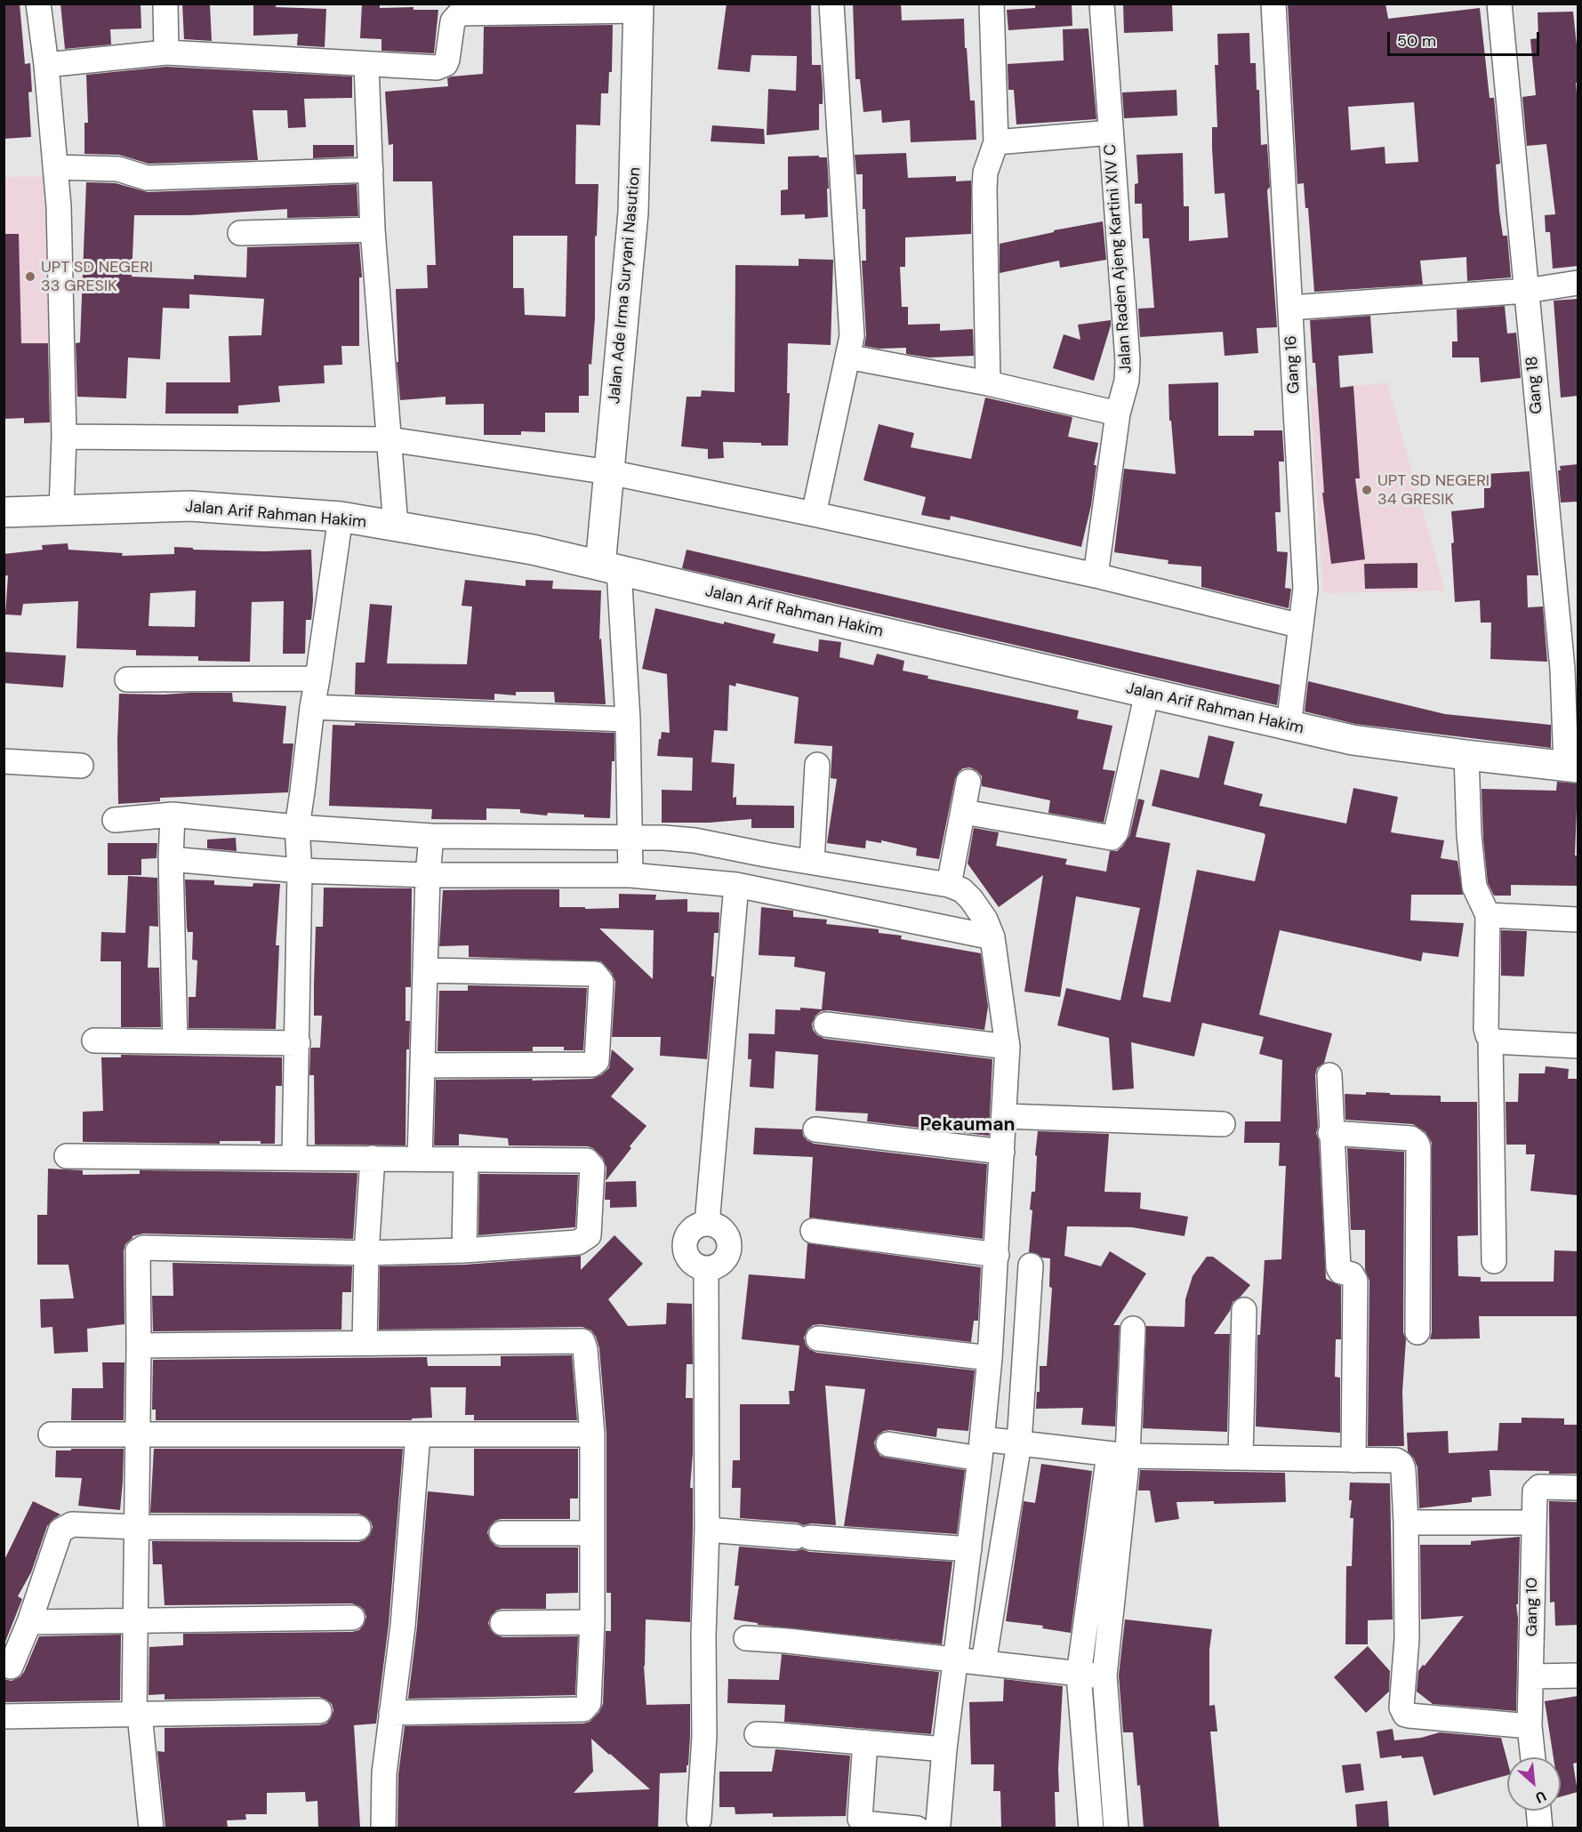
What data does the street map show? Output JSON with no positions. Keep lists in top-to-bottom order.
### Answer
{
  "streets": {
    "main road": ["Jalan Ade Irma Suryani Nasution", "Jalan Arif Rahman Hakim"],
    "street": [
      "Jalan Raden Ajeng Kartini XIV C",
      "Gang 16",
      "Gang 18",
      "Gang 10"
    ]
  },
  "crossings": [
    ["Jalan Ade Irma Suryani Nasution", "Jalan Arif Rahman Hakim"],
    ["Gang 16", "Jalan Arif Rahman Hakim"],
    ["Gang 18", "Jalan Arif Rahman Hakim"]
  ],
  "districts": ["Pekauman"],
  "places": ["UPT SD NEGERI 33 GRESIK", "UPT SD NEGERI 34 GRESIK"],
  "scale_bar": "50 m",
  "north": "bottom right"
}
